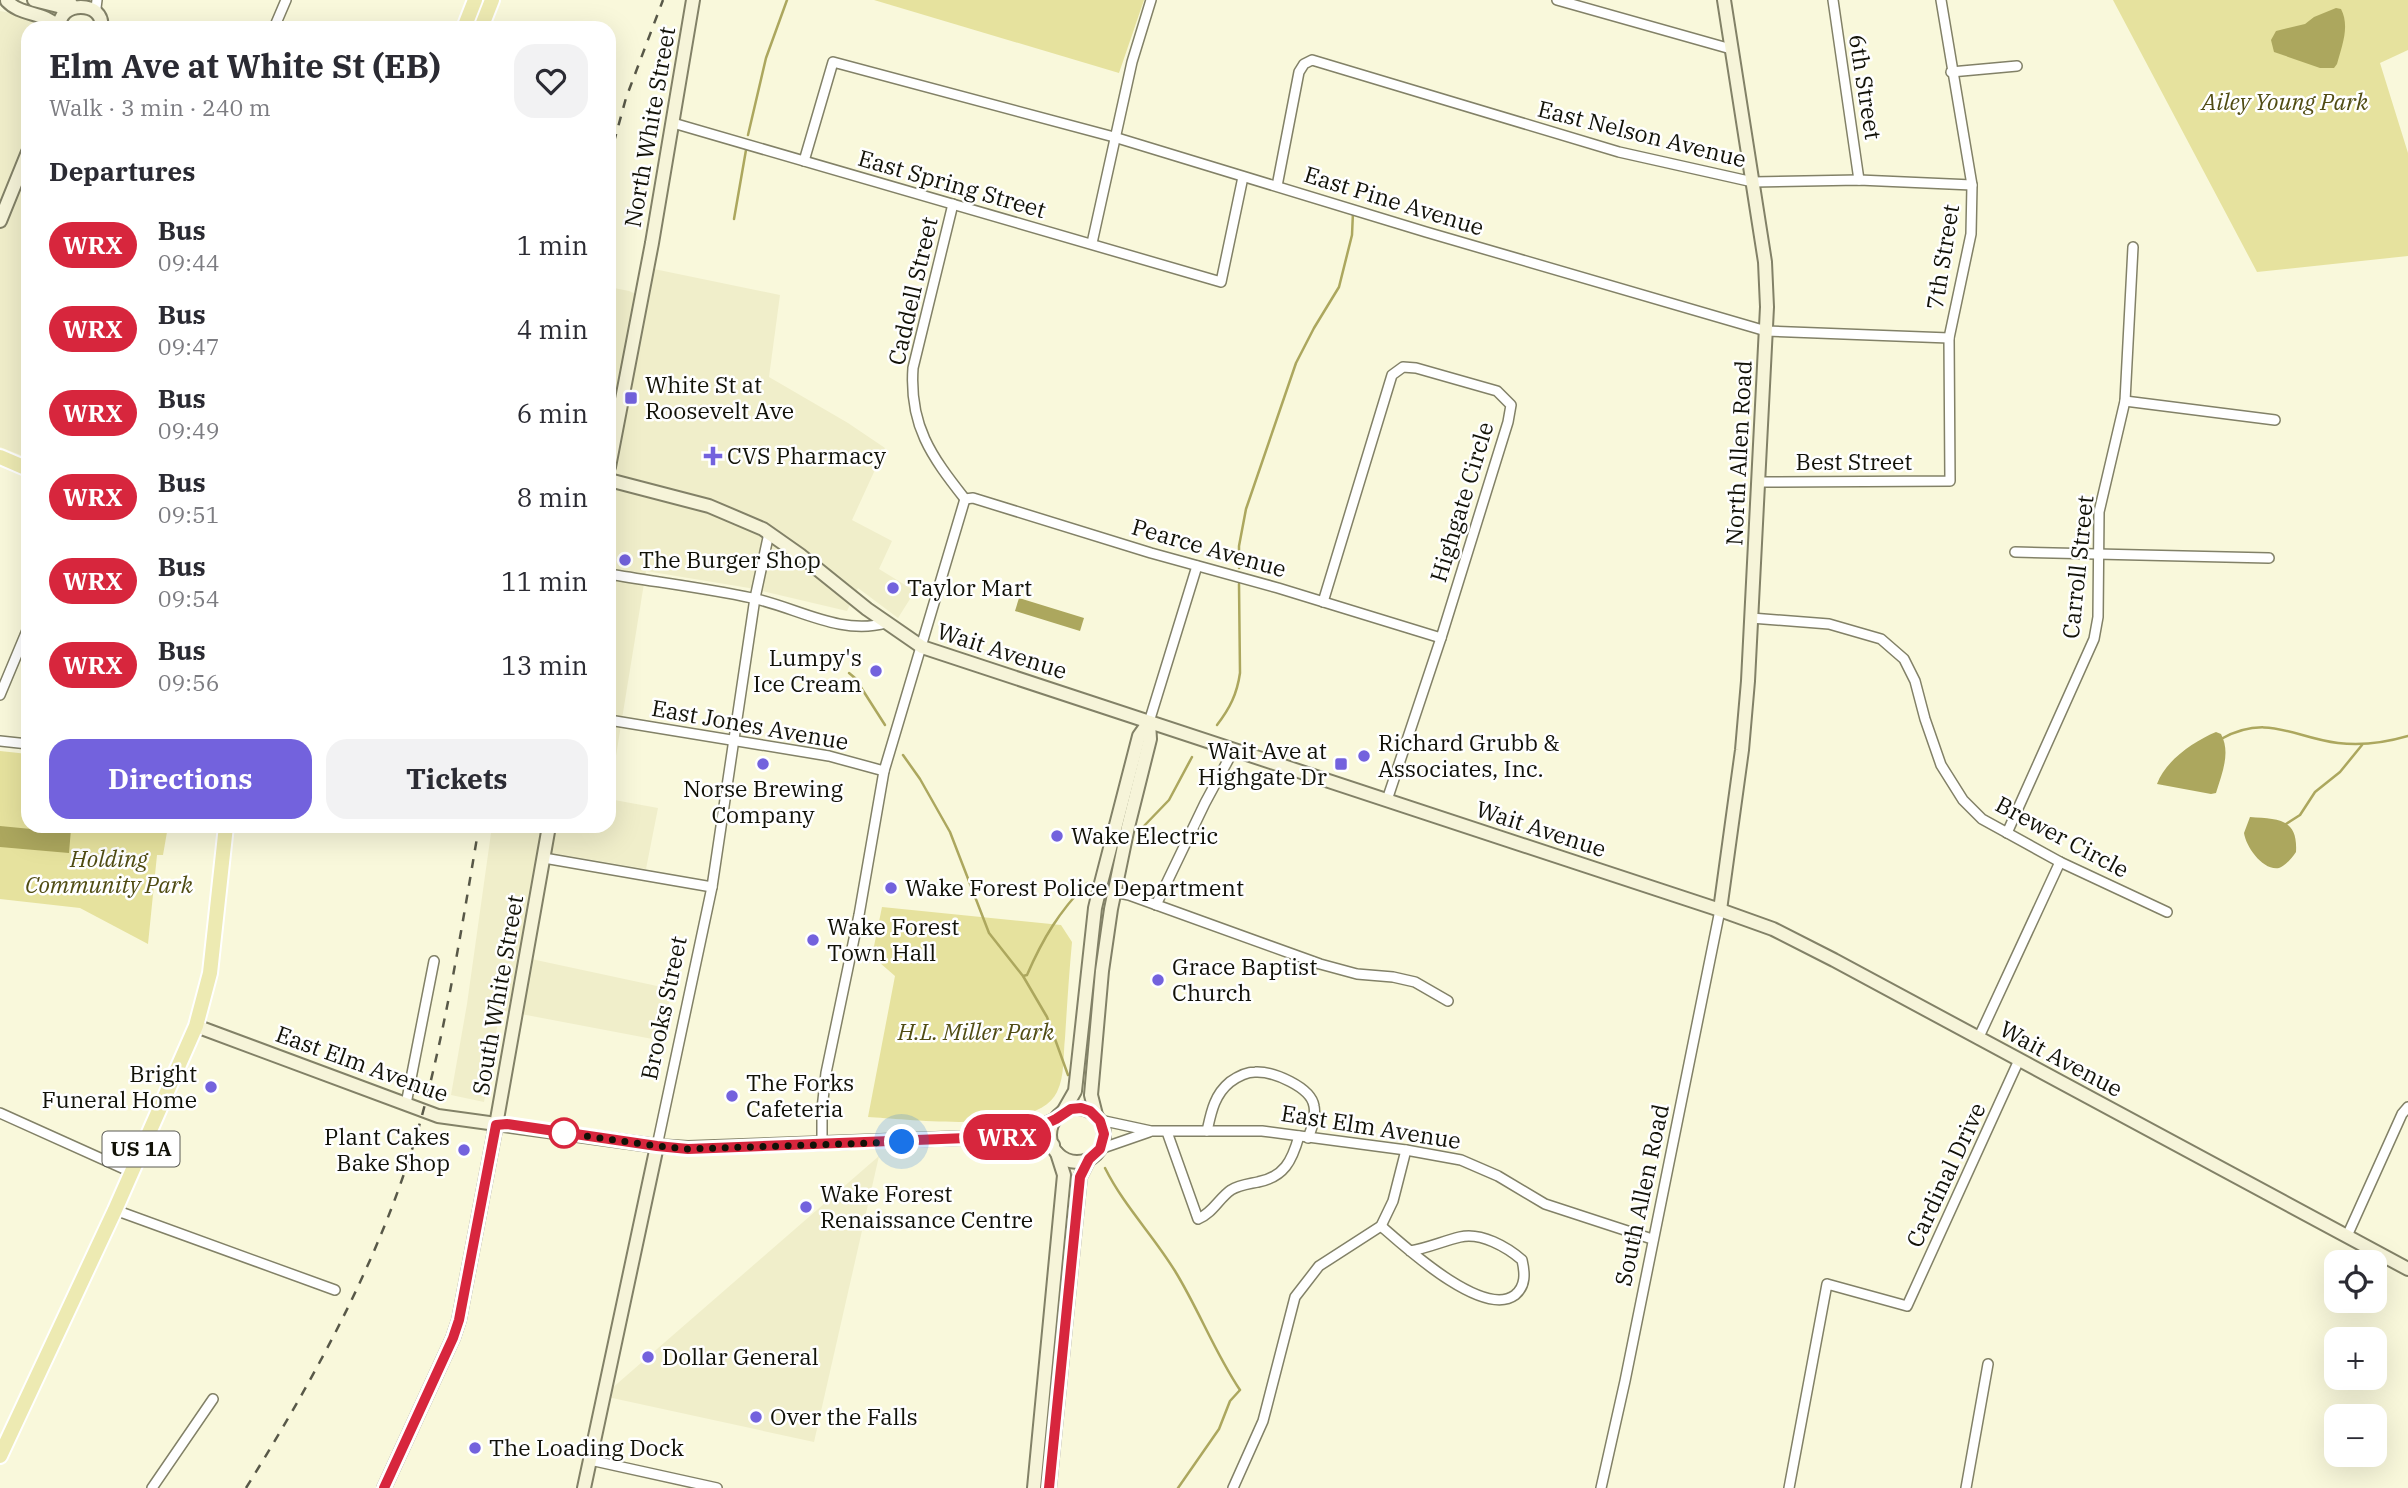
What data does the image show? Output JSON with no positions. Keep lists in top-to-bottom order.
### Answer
{
  "streets": {
    "main road": ["US 1A"],
    "street": [
      "6th Street",
      "North White Street",
      "East Nelson Avenue",
      "East Spring Street",
      "East Pine Avenue",
      "7th Street",
      "Caddell Street",
      "North Allen Road",
      "Best Street",
      "Highgate Circle",
      "Pearce Avenue",
      "Carroll Street",
      "Wait Avenue",
      "East Jones Avenue",
      "Brewer Circle",
      "South White Street",
      "Brooks Street",
      "East Elm Avenue",
      "Cardinal Drive",
      "South Allen Road"
    ]
  },
  "crossings": [
    ["6th Street", "East Nelson Avenue"],
    ["North White Street", "East Spring Street"],
    ["East Nelson Avenue", "East Pine Avenue"],
    ["East Nelson Avenue", "7th Street"],
    ["East Nelson Avenue", "North Allen Road"],
    ["East Spring Street", "East Pine Avenue"],
    ["East Spring Street", "Caddell Street"],
    ["East Pine Avenue", "7th Street"],
    ["East Pine Avenue", "North Allen Road"],
    ["7th Street", "Best Street"],
    ["Caddell Street", "Pearce Avenue"],
    ["North Allen Road", "Best Street"],
    ["North Allen Road", "Wait Avenue"],
    ["North Allen Road", "Brewer Circle"],
    ["North Allen Road", "South Allen Road"],
    ["Highgate Circle", "Pearce Avenue"],
    ["Highgate Circle", "Wait Avenue"],
    ["Carroll Street", "Brewer Circle"],
    ["Wait Avenue", "Brooks Street"],
    ["Wait Avenue", "Cardinal Drive"],
    ["Wait Avenue", "South Allen Road"],
    ["East Jones Avenue", "Brooks Street"],
    ["South White Street", "East Elm Avenue"],
    ["Brooks Street", "East Elm Avenue"],
    ["East Elm Avenue", "US 1A"],
    ["East Elm Avenue", "South Allen Road"]
  ],
  "parks": ["Ailey Young Park", "Holding Community Park", "H.L. Miller Park"],
  "places": {
    "transit": ["White St at Roosevelt Ave", "Wait Ave at Highgate Dr"],
    "health": ["CVS Pharmacy"],
    "other": [
      "The Burger Shop",
      "Taylor Mart",
      "Lumpy's Ice Cream",
      "Richard Grubb & Associates, Inc.",
      "Norse Brewing Company",
      "Wake Electric",
      "Wake Forest Police Department",
      "Wake Forest Town Hall",
      "Grace Baptist Church",
      "Bright Funeral Home",
      "The Forks Cafeteria",
      "Plant Cakes Bake Shop",
      "Wake Forest Renaissance Centre",
      "Dollar General",
      "Over the Falls",
      "The Loading Dock"
    ]
  },
  "lines": ["bus line WRX"],
  "page": {
    "on_map": "WRX",
    "heading": [
      ["Elm Ave at White St (EB)", "Walk · 3 min · 240 m"],
      "Departures"
    ],
    "list": [
      {
        "mark": "WRX",
        "name": "Bus",
        "note": "09:44",
        "value": "1 min"
      },
      {
        "mark": "WRX",
        "name": "Bus",
        "note": "09:47",
        "value": "4 min"
      },
      {
        "mark": "WRX",
        "name": "Bus",
        "note": "09:49",
        "value": "6 min"
      },
      {
        "mark": "WRX",
        "name": "Bus",
        "note": "09:51",
        "value": "8 min"
      },
      {
        "mark": "WRX",
        "name": "Bus",
        "note": "09:54",
        "value": "11 min"
      },
      {
        "mark": "WRX",
        "name": "Bus",
        "note": "09:56",
        "value": "13 min"
      }
    ],
    "buttons": ["Directions", "Tickets"],
    "map_buttons": ["+", "−"]
  }
}
